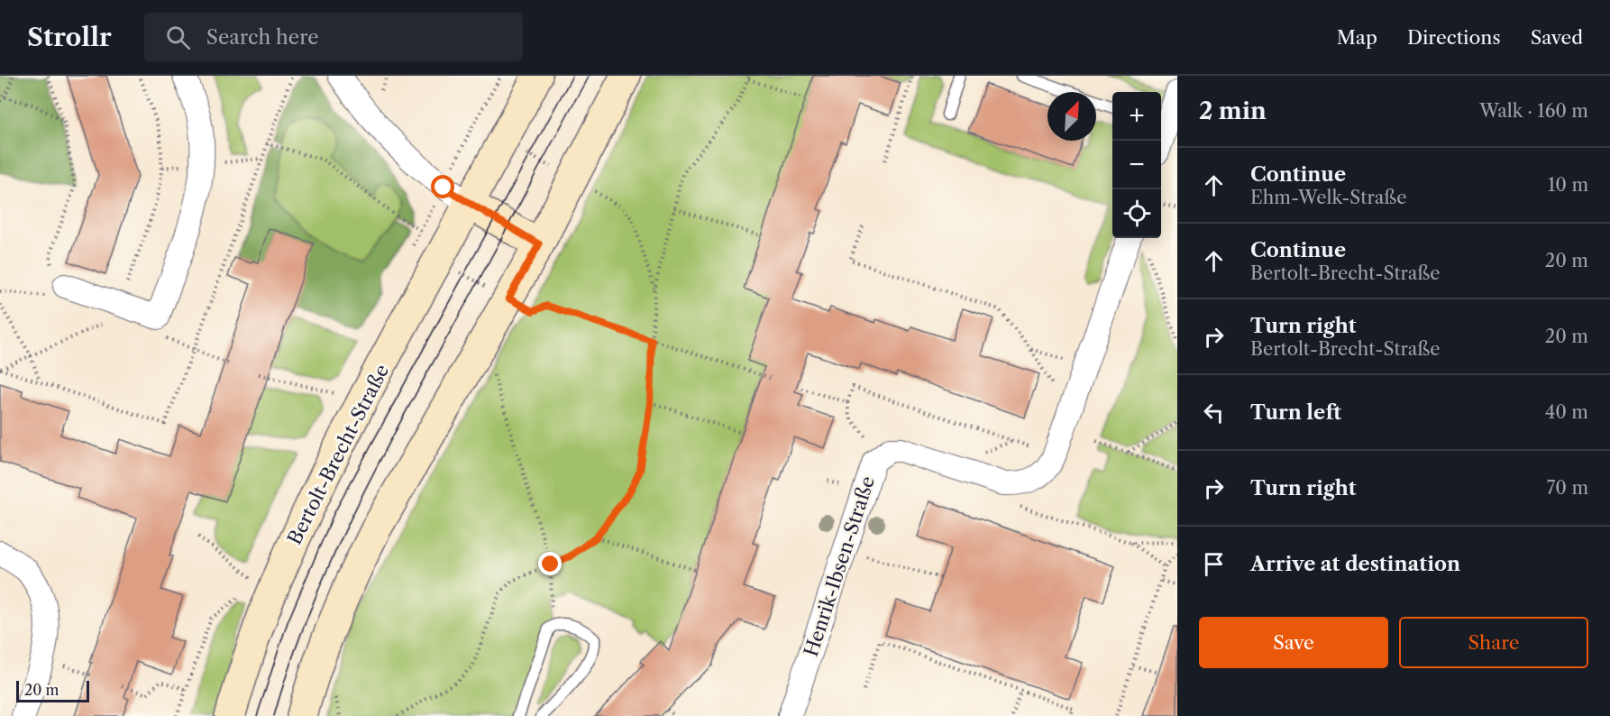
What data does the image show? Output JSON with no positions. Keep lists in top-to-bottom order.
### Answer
{
  "streets": {
    "main road": ["Bertolt-Brecht-Straße"],
    "street": ["Henrik-Ibsen-Straße"]
  },
  "scale_bar": "20 m",
  "north": "top right",
  "page": {
    "header": "Strollr",
    "search": "Search here",
    "nav": ["Map", "Directions", "Saved"],
    "heading": ["2 min", "Walk · 160 m"],
    "map_buttons": ["+", "−"],
    "list": [
      ["Continue", "Ehm-Welk-Straße", "10 m"],
      ["Continue", "Bertolt-Brecht-Straße", "20 m"],
      ["Turn right", "Bertolt-Brecht-Straße", "20 m"],
      ["Turn left", "40 m"],
      ["Turn right", "70 m"],
      "Arrive at destination"
    ],
    "buttons": ["Save", "Share"],
    "scale": "20 m"
  }
}
